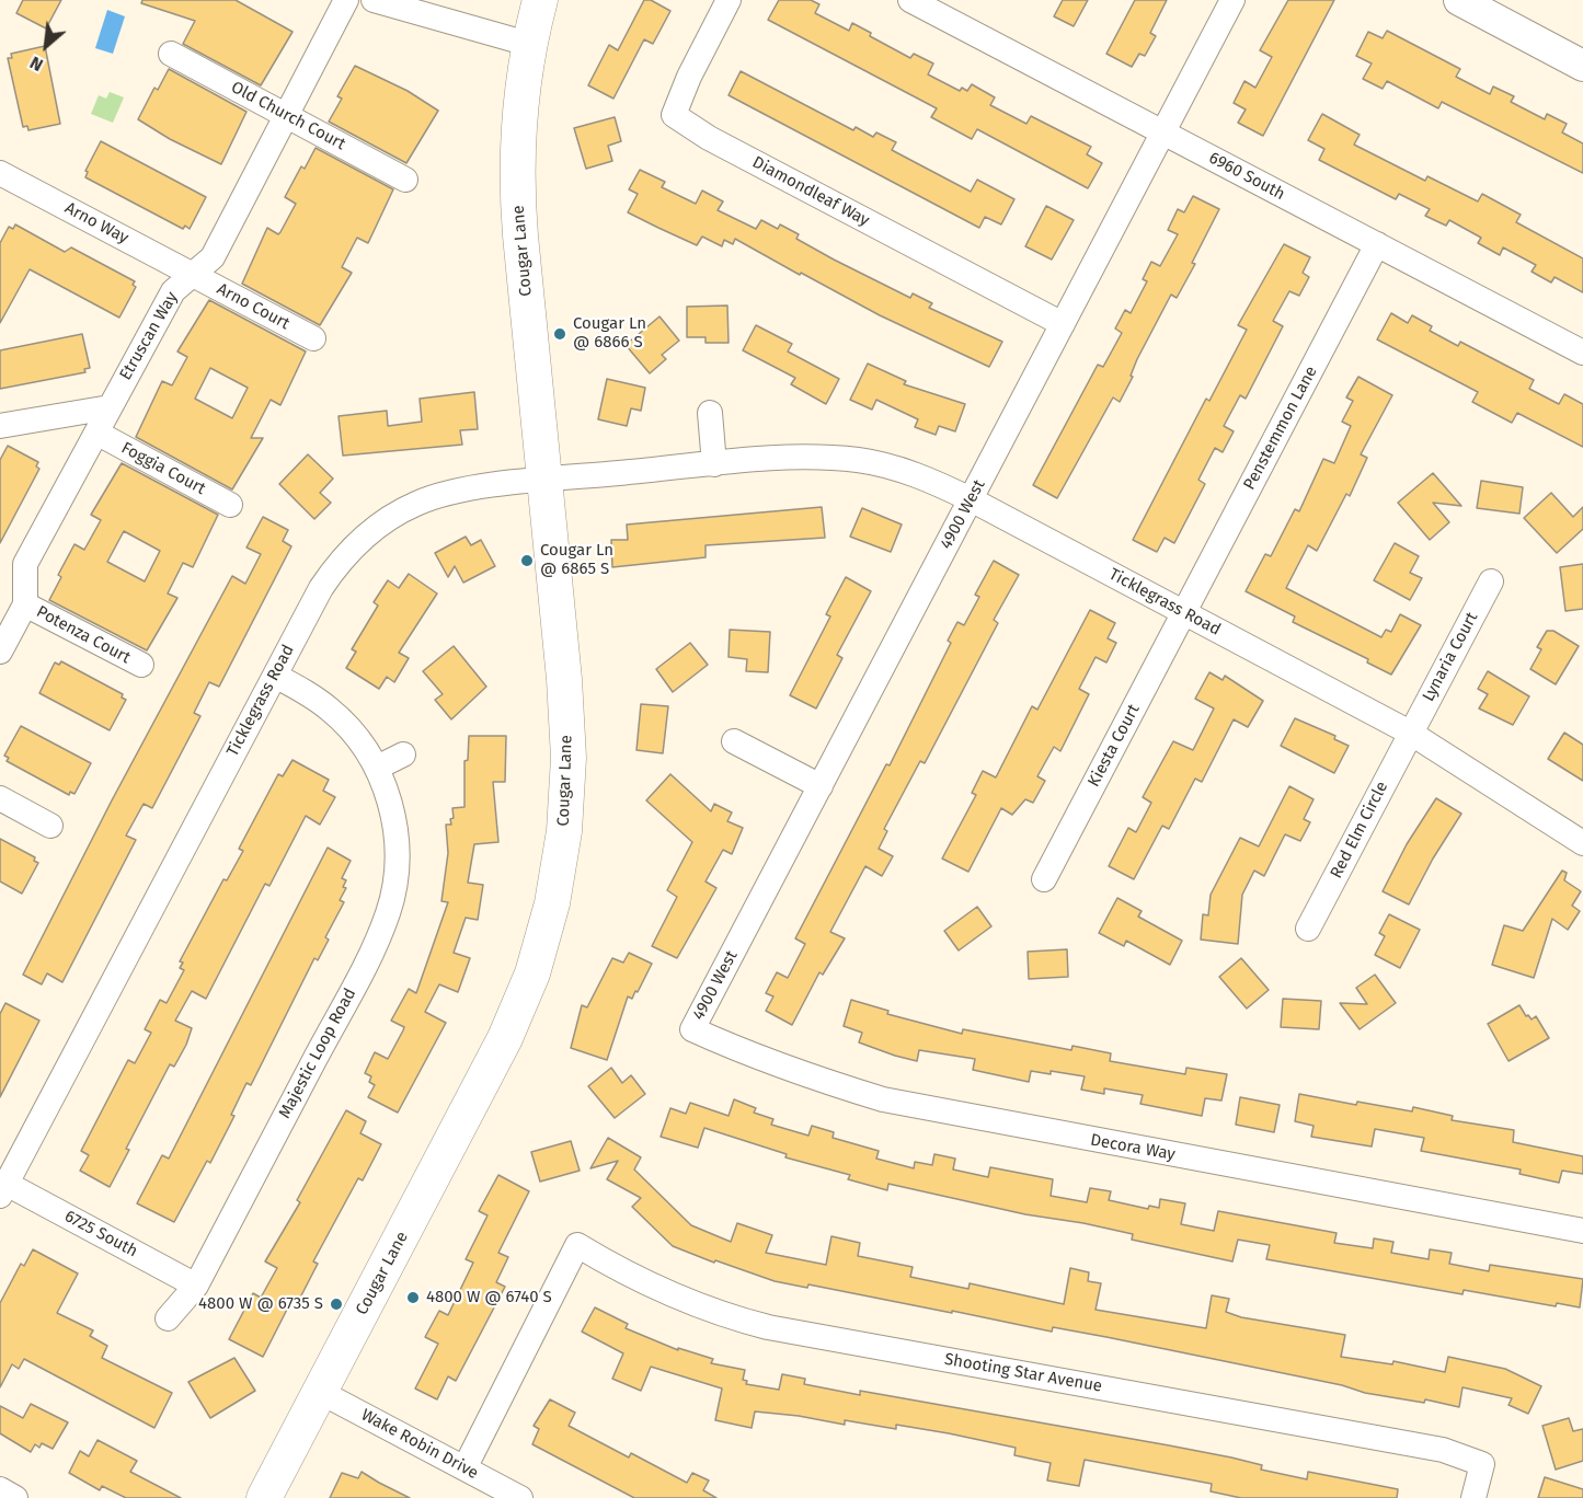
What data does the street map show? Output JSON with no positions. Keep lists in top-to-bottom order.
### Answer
{
  "streets": {
    "main road": ["Cougar Lane"],
    "street": [
      "Old Church Court",
      "6960 South",
      "Diamondleaf Way",
      "Arno Way",
      "Arno Court",
      "Etruscan Way",
      "Penstemmon Lane",
      "Foggia Court",
      "4900 West",
      "Ticklegrass Road",
      "Potenza Court",
      "Lynaria Court",
      "Kiesta Court",
      "Red Elm Circle",
      "Majestic Loop Road",
      "Decora Way",
      "6725 South",
      "Shooting Star Avenue",
      "Wake Robin Drive"
    ]
  },
  "crossings": [
    ["Old Church Court", "Etruscan Way"],
    ["6960 South", "Penstemmon Lane"],
    ["6960 South", "4900 West"],
    ["Diamondleaf Way", "4900 West"],
    ["Arno Way", "Arno Court"],
    ["Arno Way", "Etruscan Way"],
    ["Cougar Lane", "Ticklegrass Road"],
    ["Cougar Lane", "Wake Robin Drive"],
    ["Arno Court", "Etruscan Way"],
    ["Etruscan Way", "Foggia Court"],
    ["Etruscan Way", "Potenza Court"],
    ["Penstemmon Lane", "Ticklegrass Road"],
    ["Penstemmon Lane", "Kiesta Court"],
    ["4900 West", "Ticklegrass Road"],
    ["4900 West", "Decora Way"],
    ["Ticklegrass Road", "Lynaria Court"],
    ["Ticklegrass Road", "Kiesta Court"],
    ["Ticklegrass Road", "Red Elm Circle"],
    ["Ticklegrass Road", "Majestic Loop Road"],
    ["Ticklegrass Road", "6725 South"],
    ["Lynaria Court", "Red Elm Circle"],
    ["Majestic Loop Road", "6725 South"],
    ["Shooting Star Avenue", "Wake Robin Drive"]
  ],
  "places": [
    "Cougar Ln @ 6866 S",
    "Cougar Ln @ 6865 S",
    "4800 W @ 6740 S",
    "4800 W @ 6735 S"
  ],
  "north": "bottom left"
}
